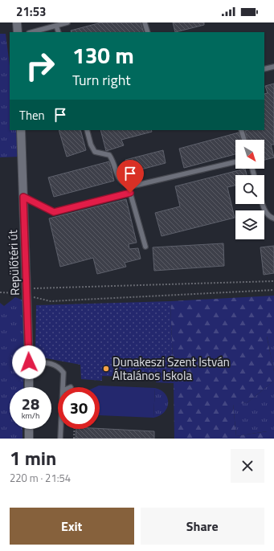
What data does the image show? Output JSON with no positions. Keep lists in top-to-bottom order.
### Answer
{
  "streets": {
    "street": ["Repülőtéri út"]
  },
  "places": ["Dunakeszi Szent István Általános Iskola"],
  "north": "bottom right",
  "page": {
    "status": "21:53",
    "turn": ["130 m", "Turn right"],
    "then": "Then",
    "speed": "28 km/h",
    "limit": "30",
    "heading": ["1 min", "220 m · 21:54"],
    "buttons": ["Exit", "Share"]
  }
}
